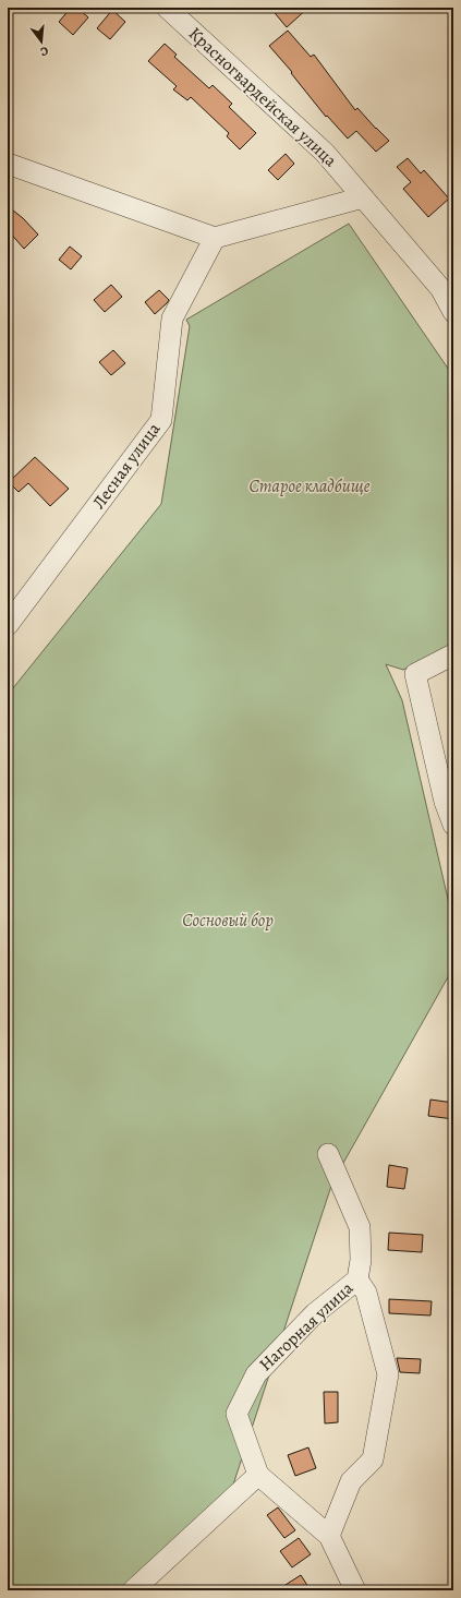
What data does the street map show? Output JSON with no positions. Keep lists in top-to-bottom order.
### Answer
{
  "streets": {
    "street": ["Красногвардейская улица", "Лесная улица", "Нагорная улица"]
  },
  "parks": ["Старое кладбище", "Сосновый бор"],
  "north": "bottom"
}
